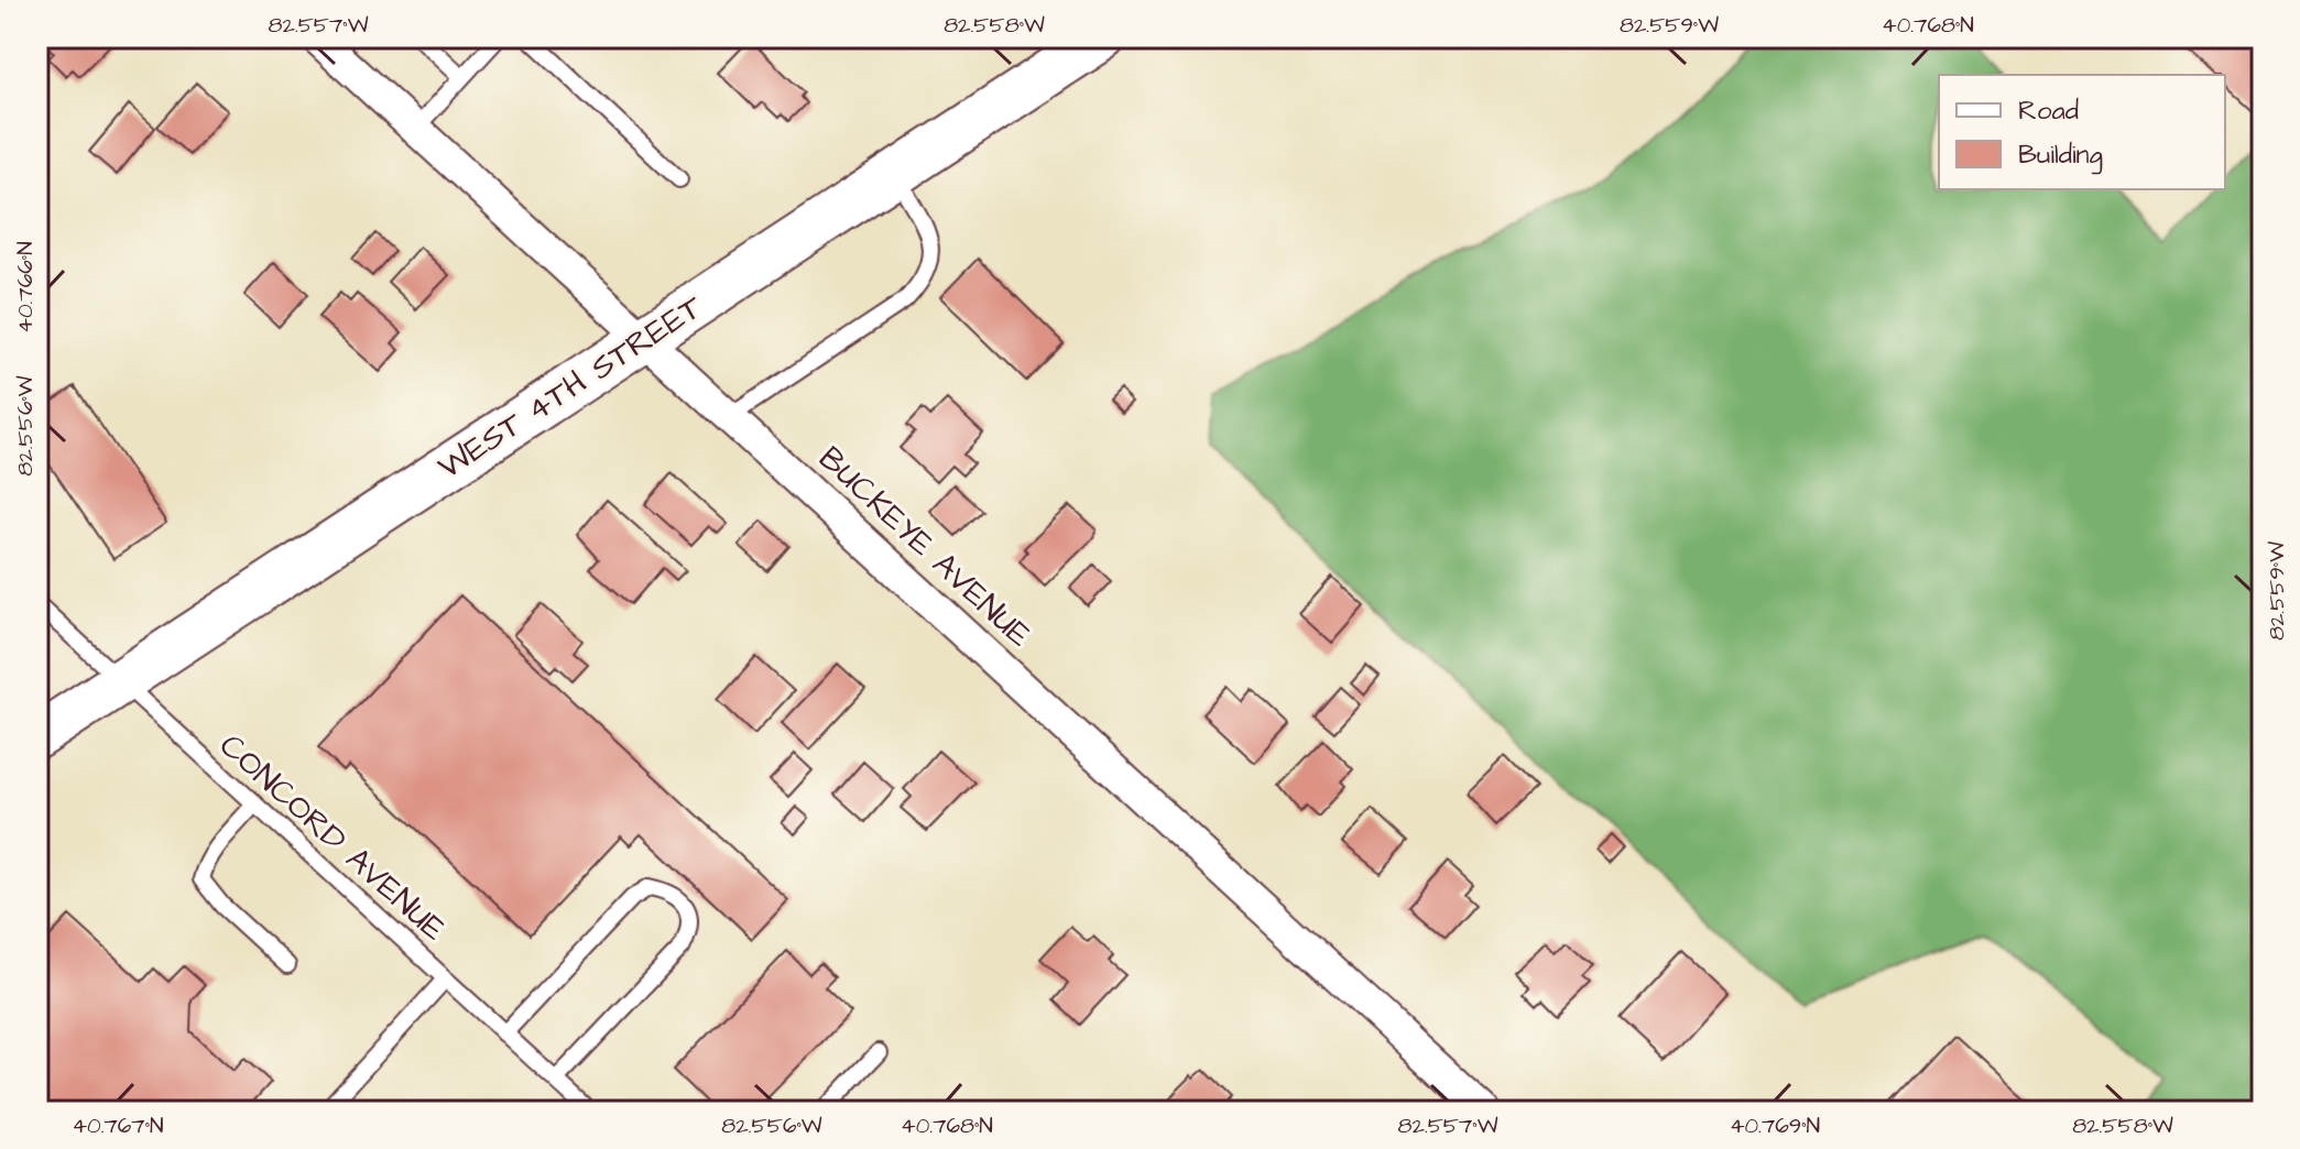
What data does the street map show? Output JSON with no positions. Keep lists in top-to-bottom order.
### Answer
{
  "streets": {
    "main road": ["WEST 4TH STREET"],
    "street": ["BUCKEYE AVENUE"],
    "lane": ["CONCORD AVENUE"]
  },
  "crossings": [
    ["WEST 4TH STREET", "BUCKEYE AVENUE"],
    ["WEST 4TH STREET", "CONCORD AVENUE"]
  ],
  "legend": ["Road", "Building"],
  "coordinates": [
    "82.557°W",
    "82.558°W",
    "82.559°W",
    "40.768°N",
    "40.766°N",
    "82.556°W",
    "40.767°N",
    "40.769°N"
  ]
}
